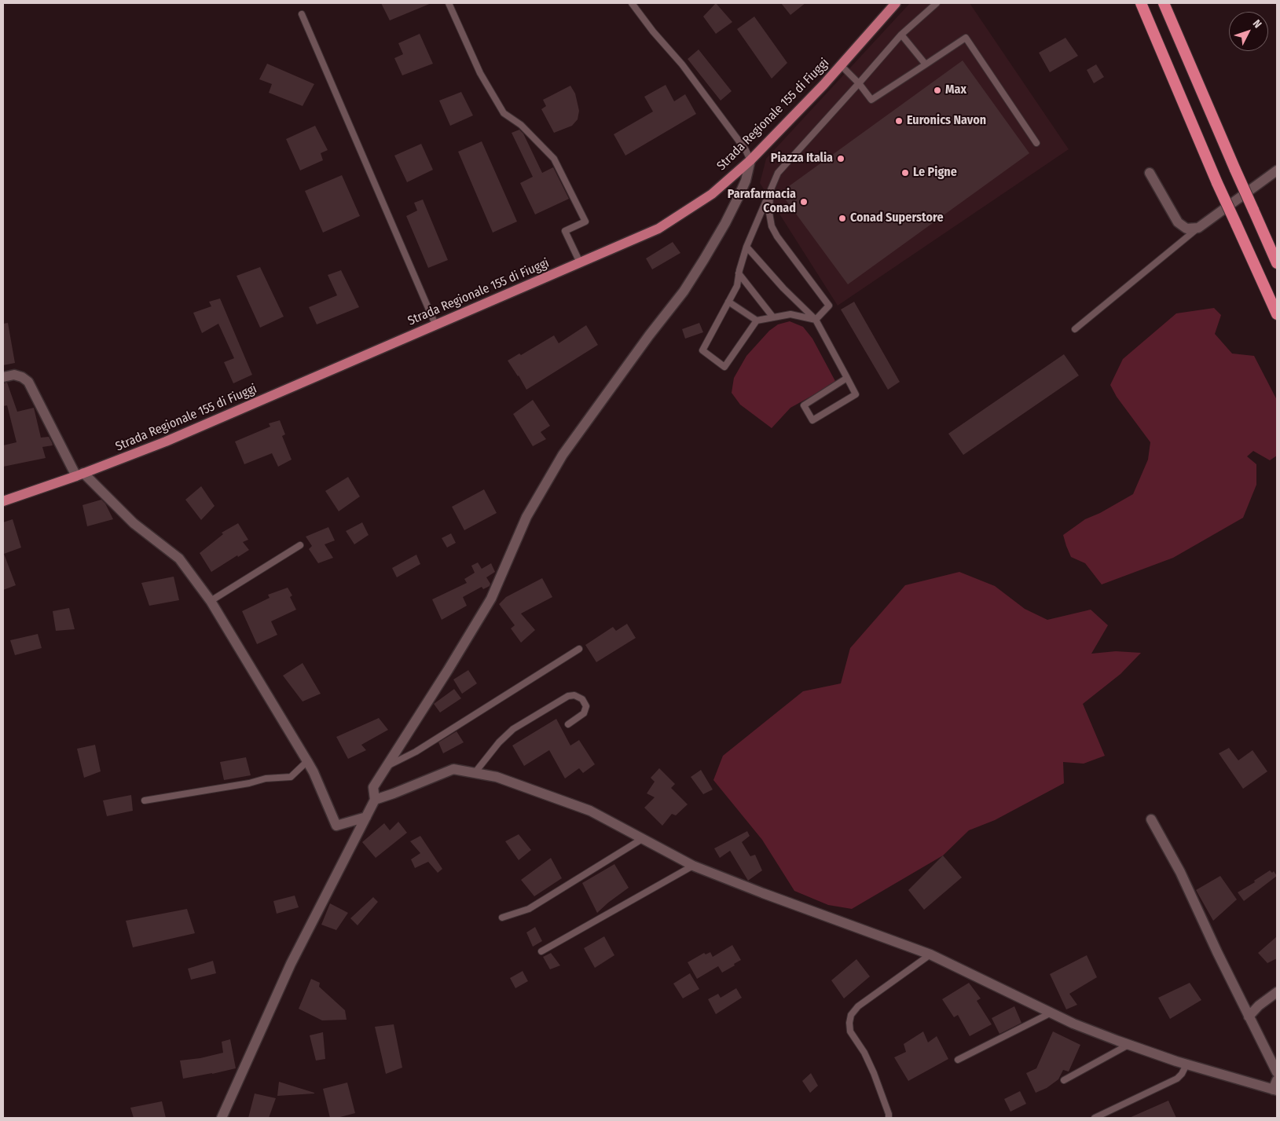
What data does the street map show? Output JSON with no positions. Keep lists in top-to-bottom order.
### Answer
{
  "streets": {
    "main road": ["Strada Regionale 155 di Fiuggi"]
  },
  "places": [
    "Max",
    "Euronics Navon",
    "Piazza Italia",
    "Le Pigne",
    "Parafarmacia Conad",
    "Conad Superstore"
  ],
  "north": "top right"
}
